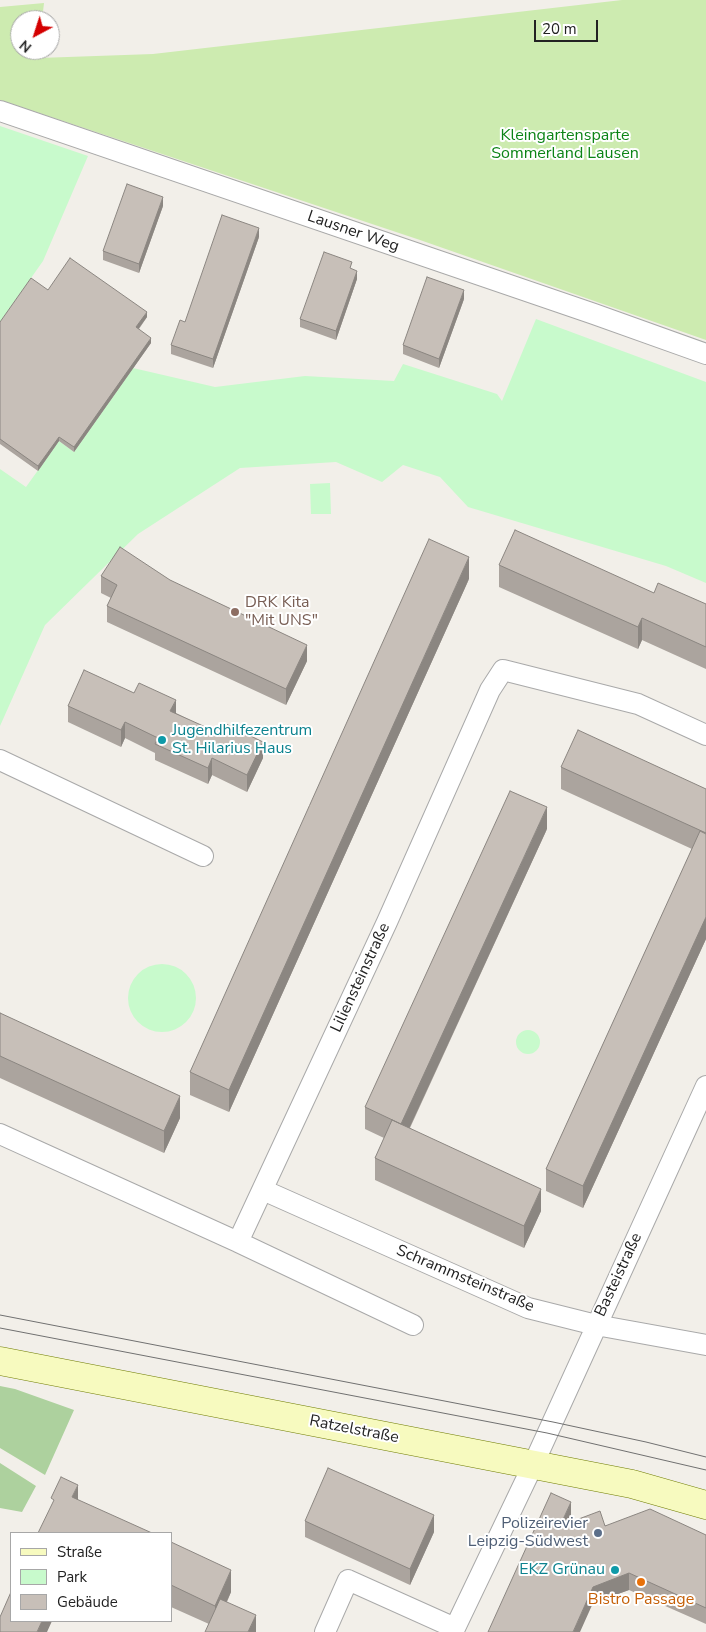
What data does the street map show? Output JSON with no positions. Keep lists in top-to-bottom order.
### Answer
{
  "streets": {
    "main road": ["Ratzelstraße"],
    "street": [
      "Lausner Weg",
      "Liliensteinstraße",
      "Basteistraße",
      "Schrammsteinstraße"
    ]
  },
  "crossings": [
    ["Liliensteinstraße", "Schrammsteinstraße"],
    ["Basteistraße", "Schrammsteinstraße"],
    ["Basteistraße", "Ratzelstraße"]
  ],
  "parks": ["Kleingartensparte Sommerland Lausen"],
  "places": [
    "DRK Kita \"Mit UNS\"",
    "Jugendhilfezentrum St. Hilarius Haus",
    "Polizeirevier Leipzig-Südwest",
    "EKZ Grünau",
    "Bistro Passage"
  ],
  "legend": ["Straße", "Park", "Gebäude"],
  "scale_bar": "20 m",
  "north": "bottom left"
}
